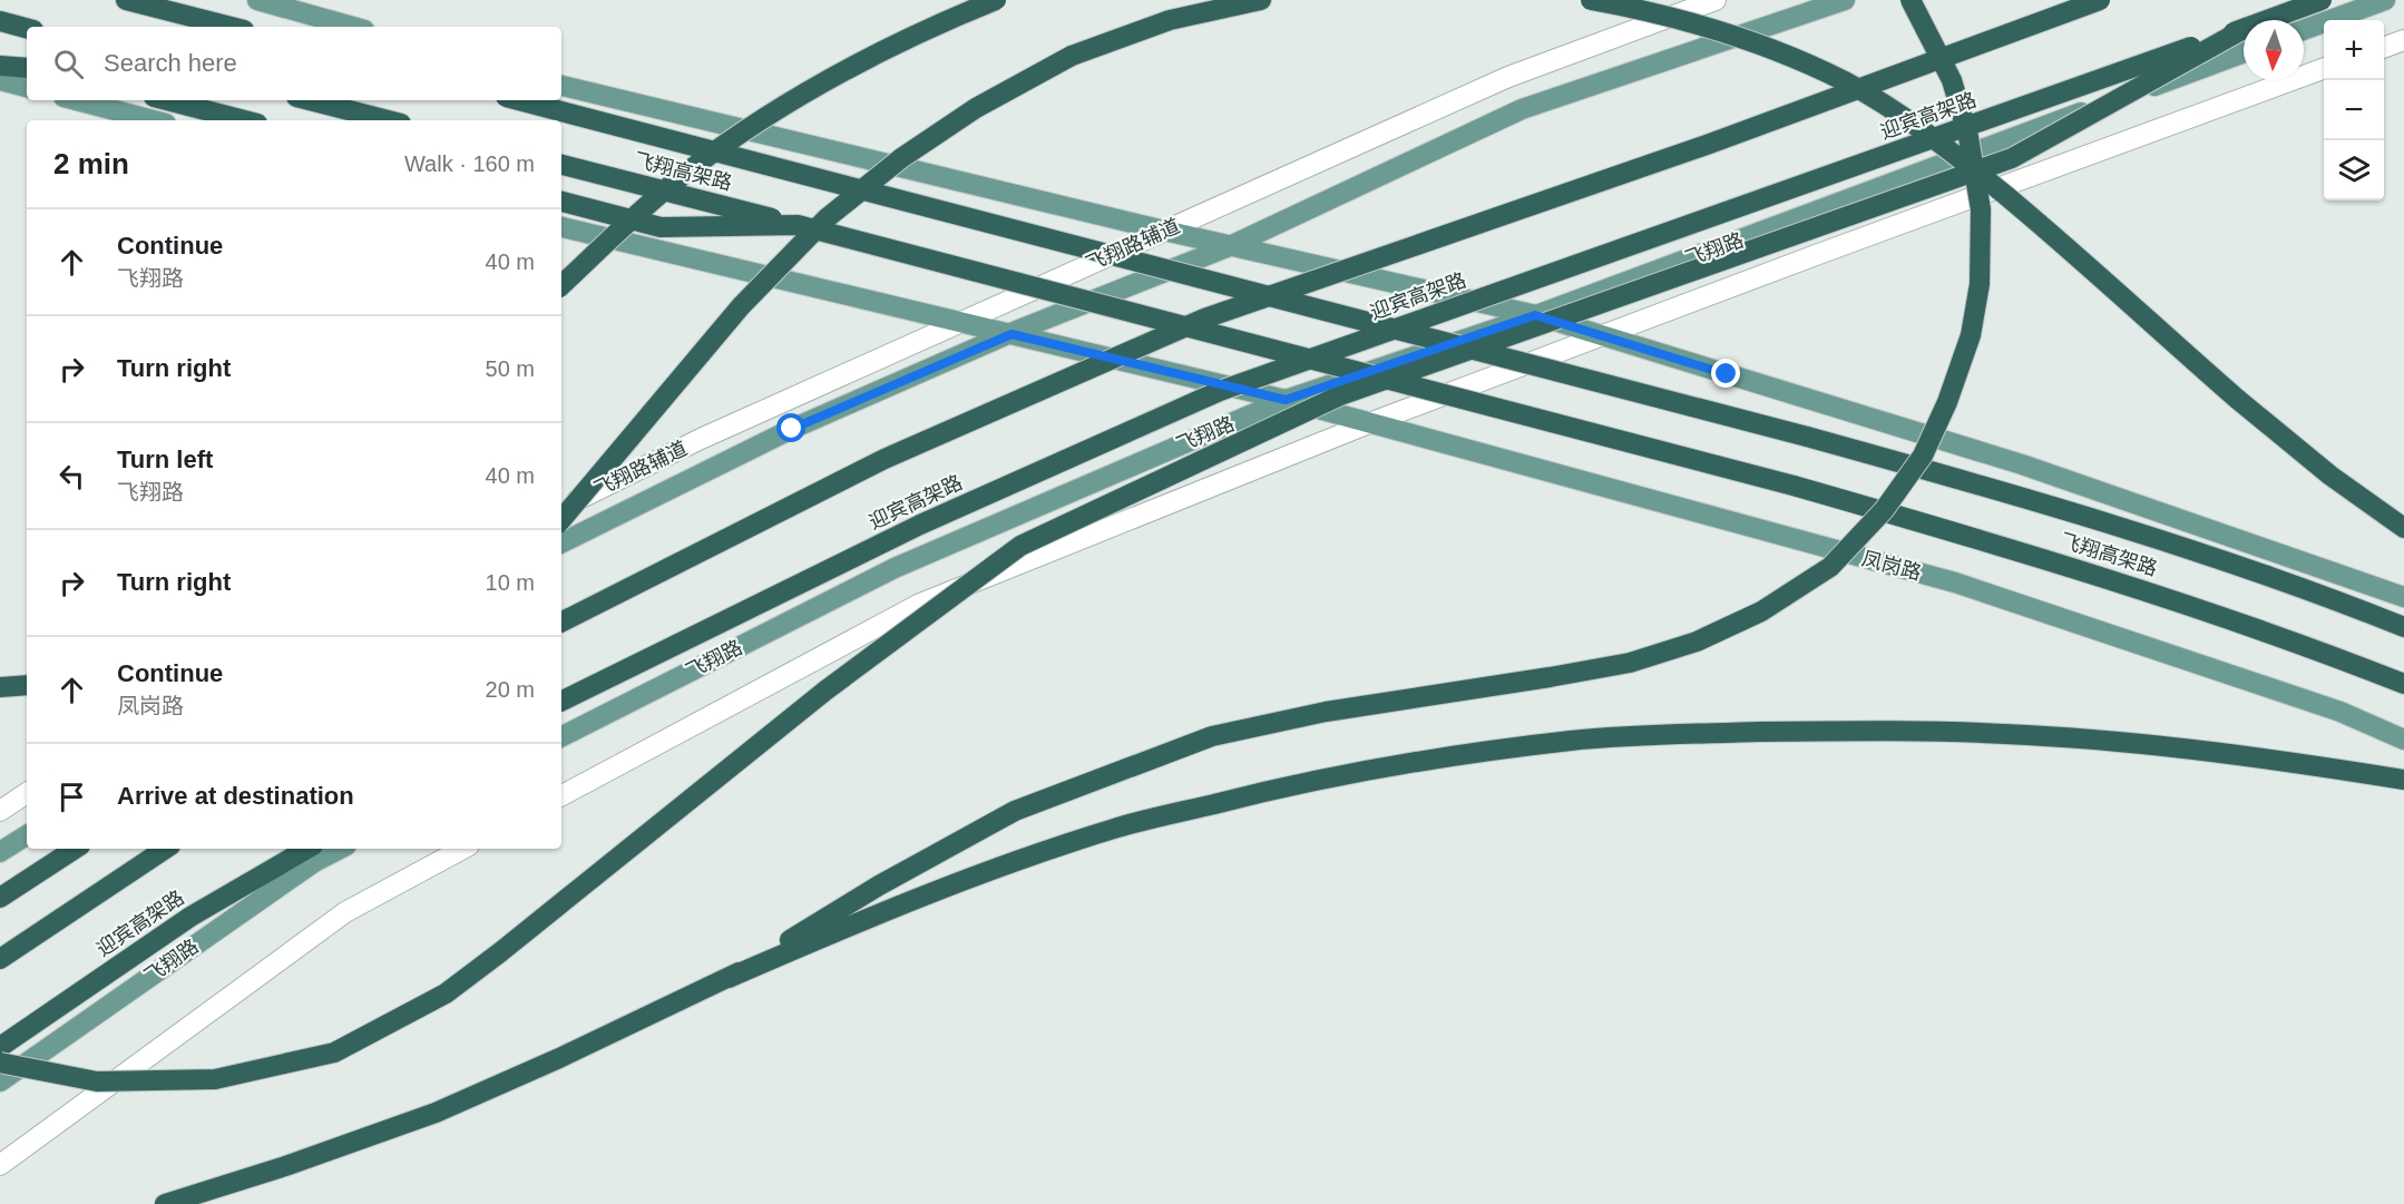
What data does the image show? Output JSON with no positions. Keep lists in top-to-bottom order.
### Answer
{
  "streets": {
    "highway": ["迎宾高架路", "飞翔高架路"],
    "main road": ["飞翔路", "凤岗路"],
    "street": ["飞翔路辅道"]
  },
  "crossings": [
    ["飞翔路辅道", "凤岗路"],
    ["飞翔路", "凤岗路"]
  ],
  "north": "bottom",
  "page": {
    "map_buttons": ["+", "−"],
    "search": "Search here",
    "heading": ["2 min", "Walk · 160 m"],
    "list": [
      ["Continue", "飞翔路", "40 m"],
      ["Turn right", "50 m"],
      ["Turn left", "飞翔路", "40 m"],
      ["Turn right", "10 m"],
      ["Continue", "凤岗路", "20 m"],
      "Arrive at destination"
    ]
  }
}
